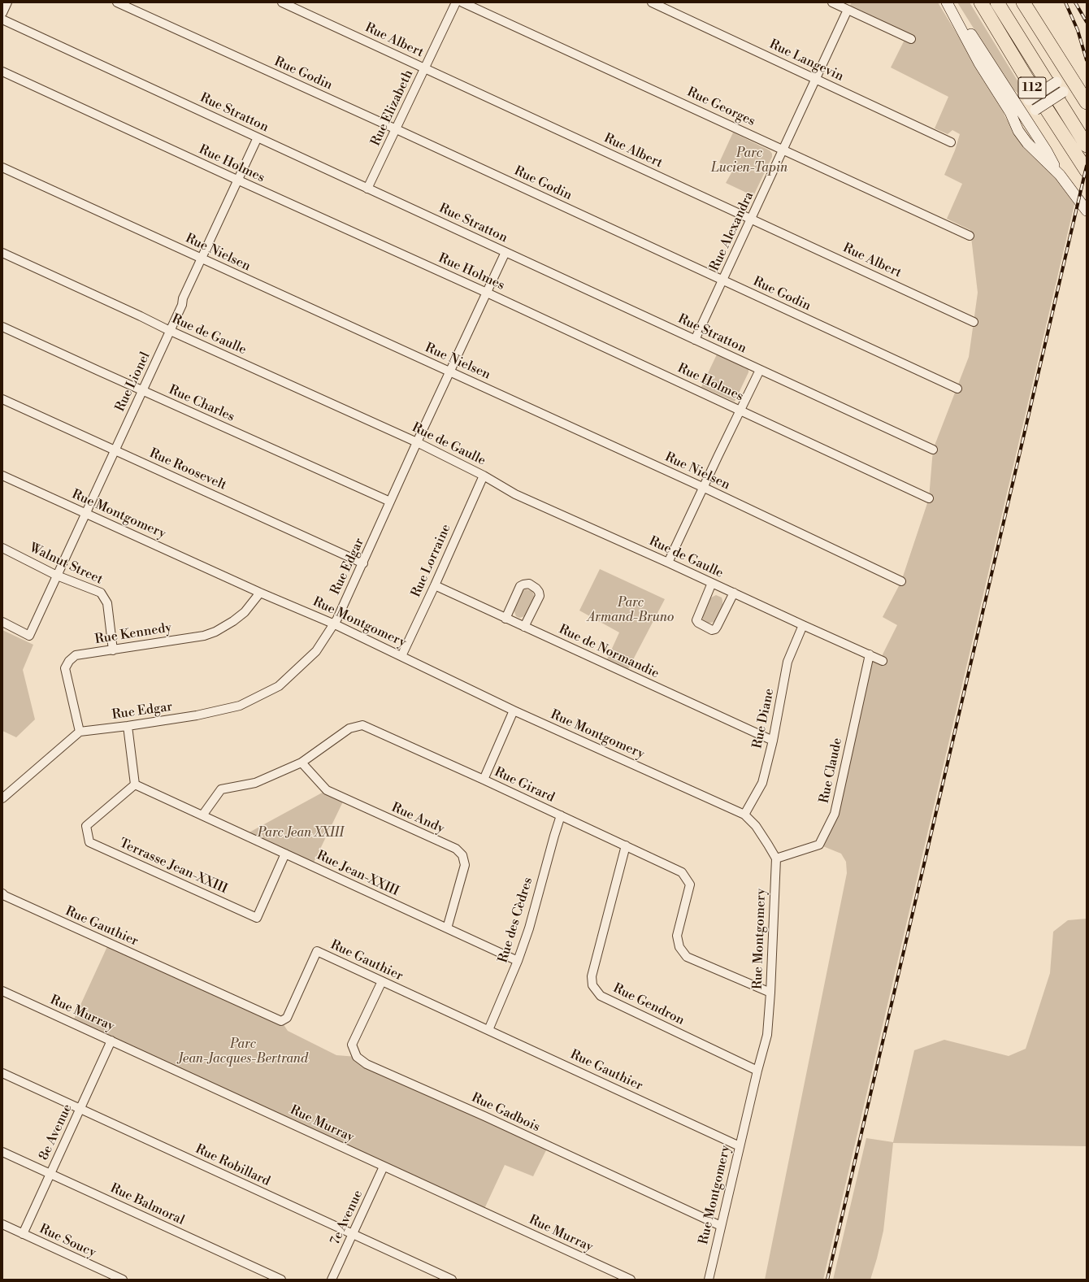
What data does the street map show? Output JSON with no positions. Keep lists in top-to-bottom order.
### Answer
{
  "streets": {
    "highway": ["112"],
    "street": [
      "Rue Albert",
      "Rue Langevin",
      "Rue Godin",
      "Rue Georges",
      "Rue Elizabeth",
      "Rue Stratton",
      "Rue Holmes",
      "Rue Alexandra",
      "Rue Nielsen",
      "Rue de Gaulle",
      "Rue Lionel",
      "Rue Charles",
      "Rue Roosevelt",
      "Rue Montgomery",
      "Rue Lorraine",
      "Walnut Street",
      "Rue Edgar",
      "Rue Kennedy",
      "Rue de Normandie",
      "Rue Diane",
      "Rue Claude",
      "Rue Girard",
      "Rue Andy",
      "Terrasse Jean-XXIII",
      "Rue Jean-XXIII",
      "Rue des Cèdres",
      "Rue Gauthier",
      "Rue Gendron",
      "Rue Murray",
      "Rue Gadbois",
      "8e Avenue",
      "Rue Robillard",
      "Rue Balmoral",
      "7e Avenue",
      "Rue Soucy"
    ]
  },
  "crossings": [
    ["Rue Albert", "Rue Elizabeth"],
    ["Rue Albert", "Rue Alexandra"],
    ["Rue Langevin", "Rue Alexandra"],
    ["Rue Godin", "Rue Elizabeth"],
    ["Rue Godin", "Rue Alexandra"],
    ["Rue Georges", "Rue Alexandra"],
    ["Rue Elizabeth", "Rue Stratton"],
    ["Rue Stratton", "Rue Alexandra"],
    ["Rue Stratton", "Rue Lionel"],
    ["Rue Stratton", "Rue Edgar"],
    ["Rue Holmes", "Rue Lionel"],
    ["Rue Holmes", "Rue Edgar"],
    ["Rue Nielsen", "Rue Lionel"],
    ["Rue Nielsen", "Rue Edgar"],
    ["Rue de Gaulle", "Rue Lionel"],
    ["Rue de Gaulle", "Rue Lorraine"],
    ["Rue de Gaulle", "Rue Edgar"],
    ["Rue de Gaulle", "Rue Diane"],
    ["Rue de Gaulle", "Rue Claude"],
    ["Rue Lionel", "Rue Charles"],
    ["Rue Lionel", "Rue Roosevelt"],
    ["Rue Lionel", "Rue Montgomery"],
    ["Rue Lionel", "Walnut Street"],
    ["Rue Charles", "Rue Edgar"],
    ["Rue Roosevelt", "Rue Edgar"],
    ["Rue Montgomery", "Rue Lorraine"],
    ["Rue Montgomery", "Rue Edgar"],
    ["Rue Montgomery", "Rue Kennedy"],
    ["Rue Montgomery", "Rue Diane"],
    ["Rue Montgomery", "Rue Claude"],
    ["Rue Montgomery", "Rue Girard"],
    ["Rue Montgomery", "Rue Gauthier"],
    ["Rue Montgomery", "Rue Gendron"],
    ["Rue Montgomery", "Rue Gadbois"],
    ["Rue Lorraine", "Rue de Normandie"],
    ["Walnut Street", "Rue Kennedy"],
    ["Rue Edgar", "Rue Kennedy"],
    ["Rue de Normandie", "Rue Diane"],
    ["Rue Girard", "Rue Andy"],
    ["Rue Girard", "Rue Jean-XXIII"],
    ["Rue Girard", "Rue des Cèdres"],
    ["Rue Girard", "Rue Gendron"],
    ["Rue Andy", "Rue Jean-XXIII"],
    ["Terrasse Jean-XXIII", "Rue Jean-XXIII"],
    ["Rue Jean-XXIII", "Rue des Cèdres"],
    ["Rue des Cèdres", "Rue Gauthier"],
    ["Rue Gauthier", "Rue Gadbois"],
    ["Rue Murray", "8e Avenue"],
    ["Rue Murray", "7e Avenue"],
    ["8e Avenue", "Rue Robillard"],
    ["8e Avenue", "Rue Balmoral"],
    ["8e Avenue", "Rue Soucy"],
    ["Rue Robillard", "7e Avenue"]
  ],
  "parks": [
    "Parc Lucien-Tapin",
    "Parc Armand-Bruno",
    "Parc Jean XXIII",
    "Parc Jean-Jacques-Bertrand"
  ]
}
